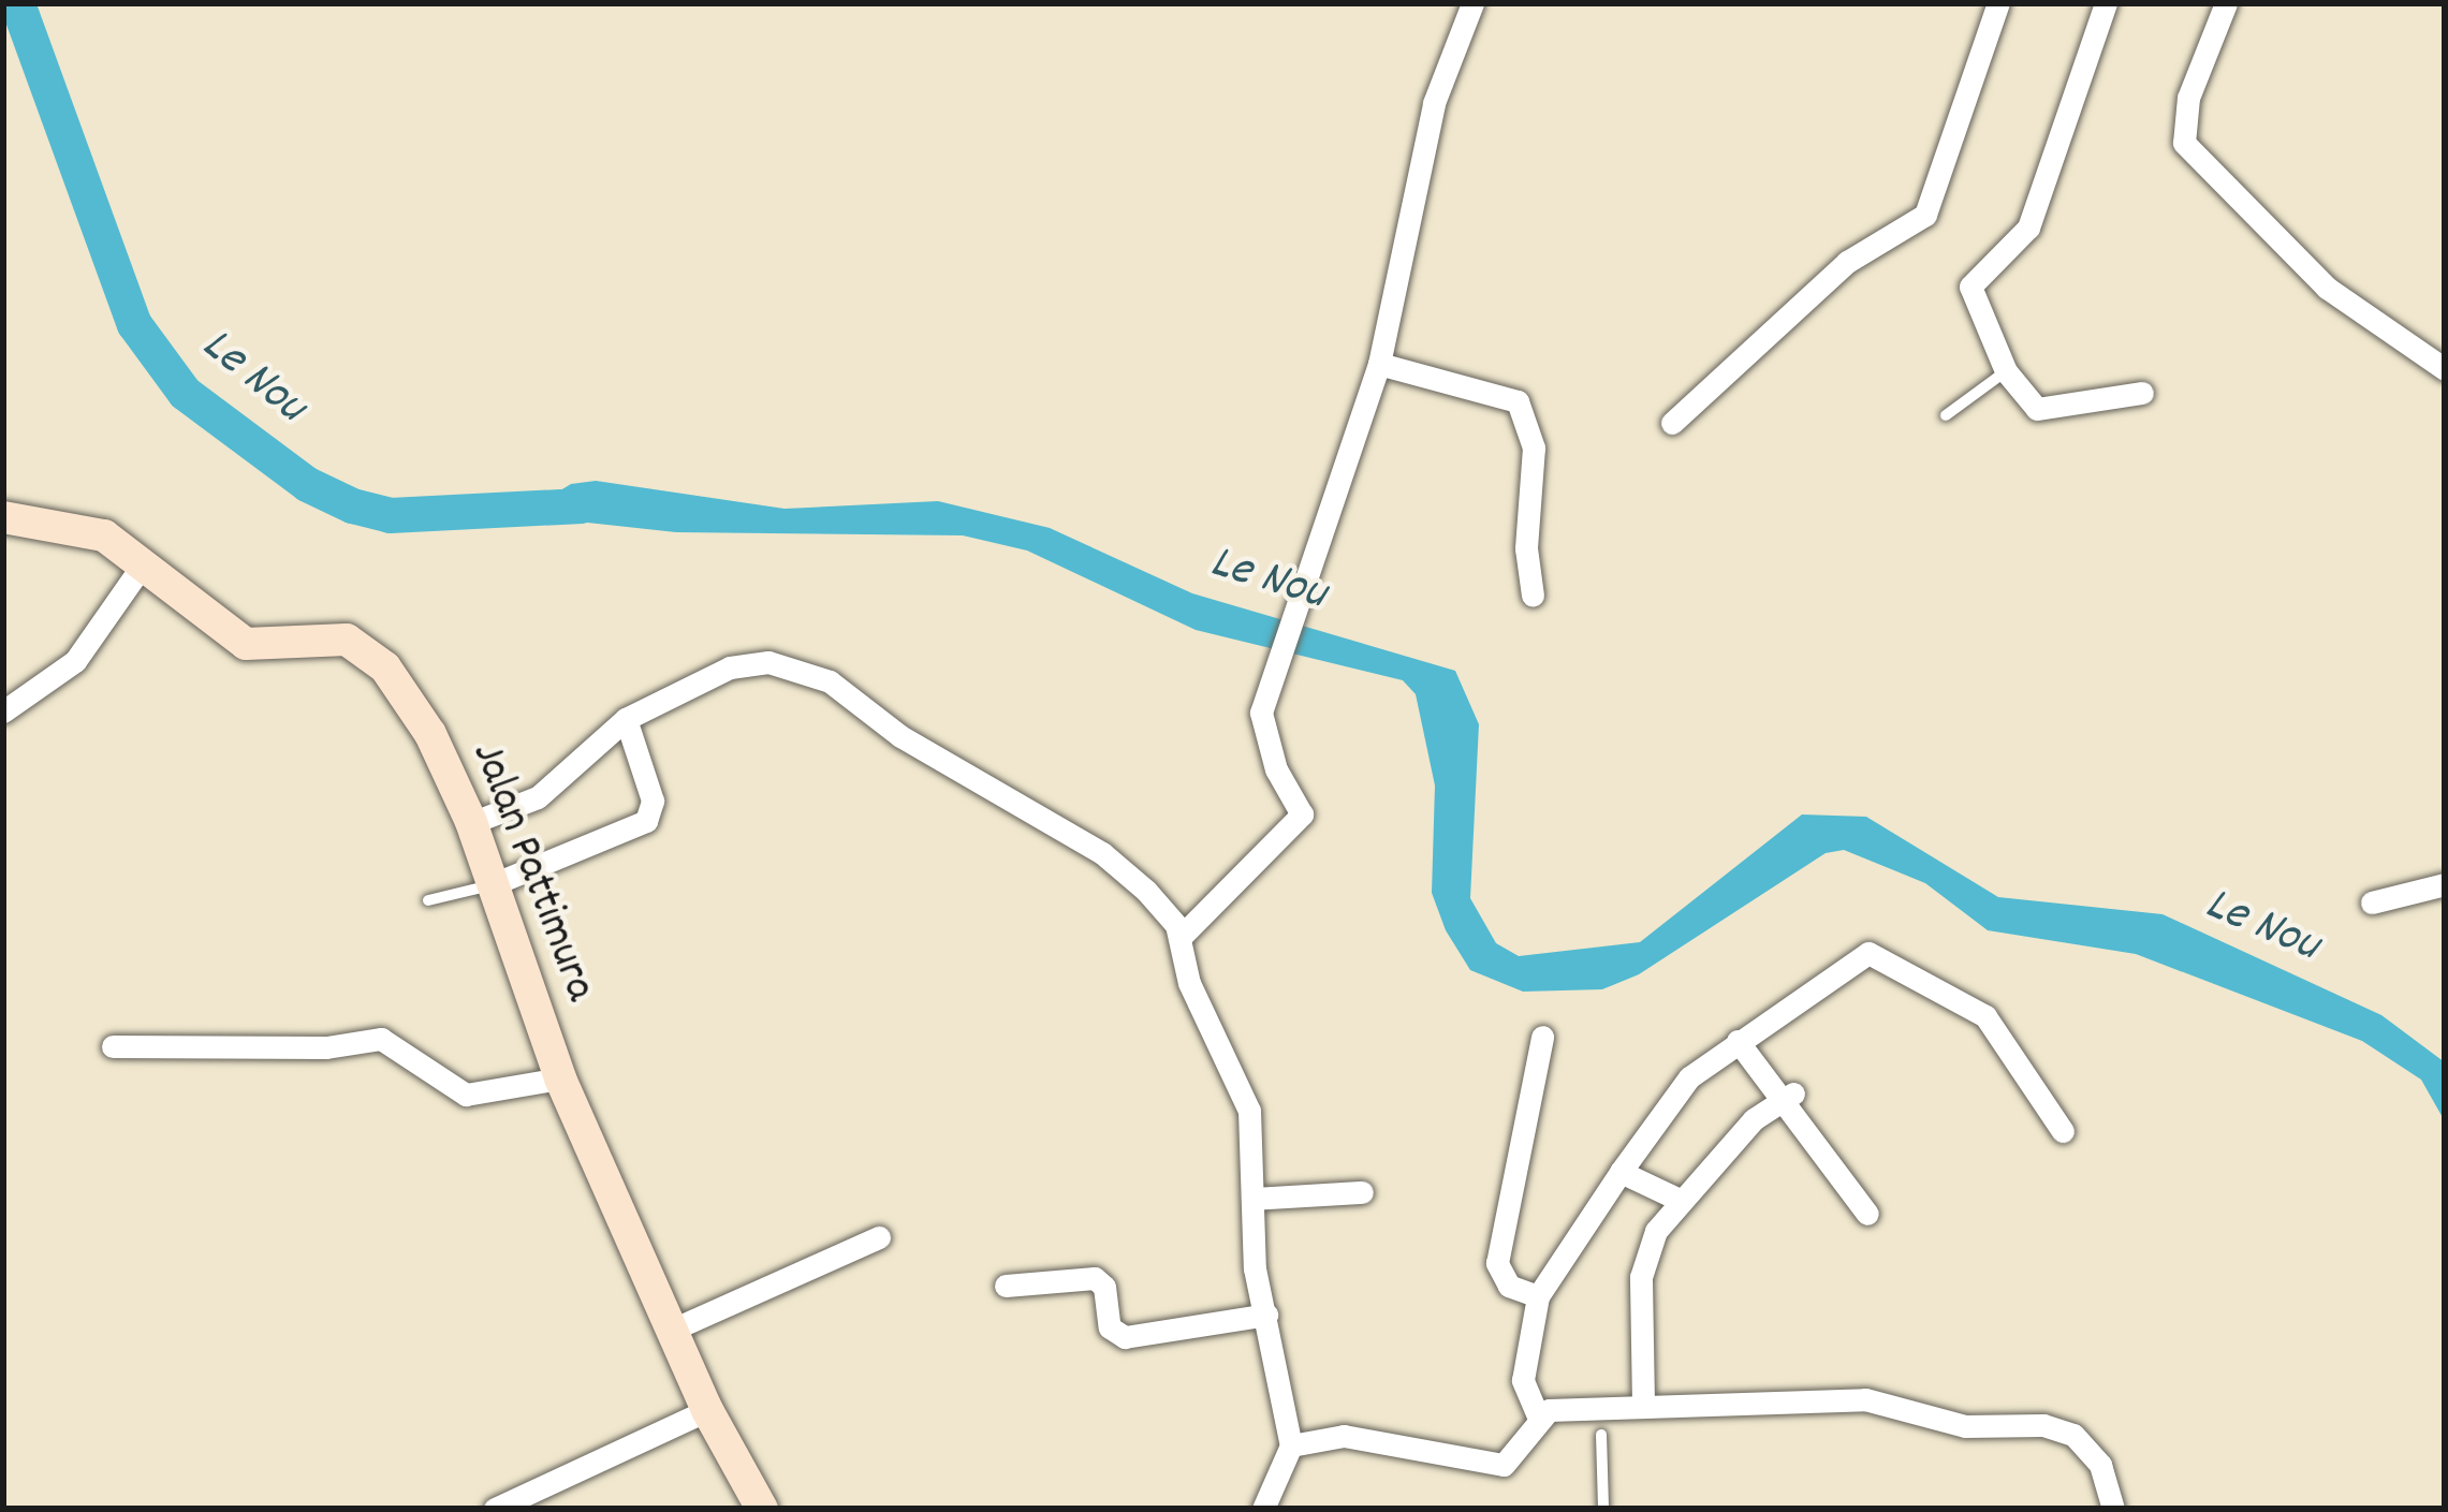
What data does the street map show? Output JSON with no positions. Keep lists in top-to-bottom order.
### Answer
{
  "streets": {
    "main road": ["Jalan Pattimura"]
  },
  "water": ["Le Nou"]
}
